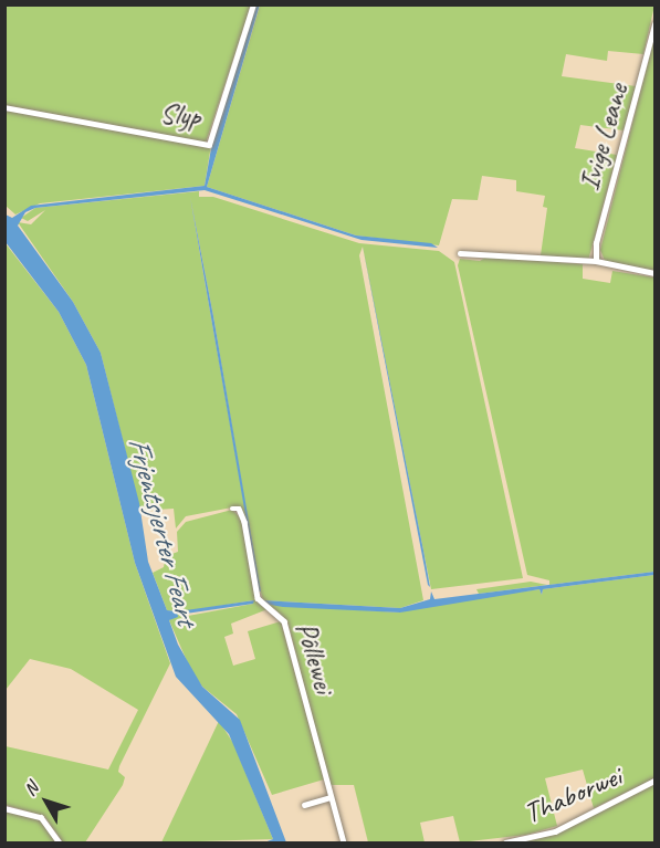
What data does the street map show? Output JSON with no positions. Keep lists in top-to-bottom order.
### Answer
{
  "streets": {
    "street": [
      "Slyp",
      "Ivige Leane",
      "Pôllewei",
      "Thaborwei"
    ]
  },
  "water": ["Frjentsjerter Feart"],
  "north": "top left"
}
